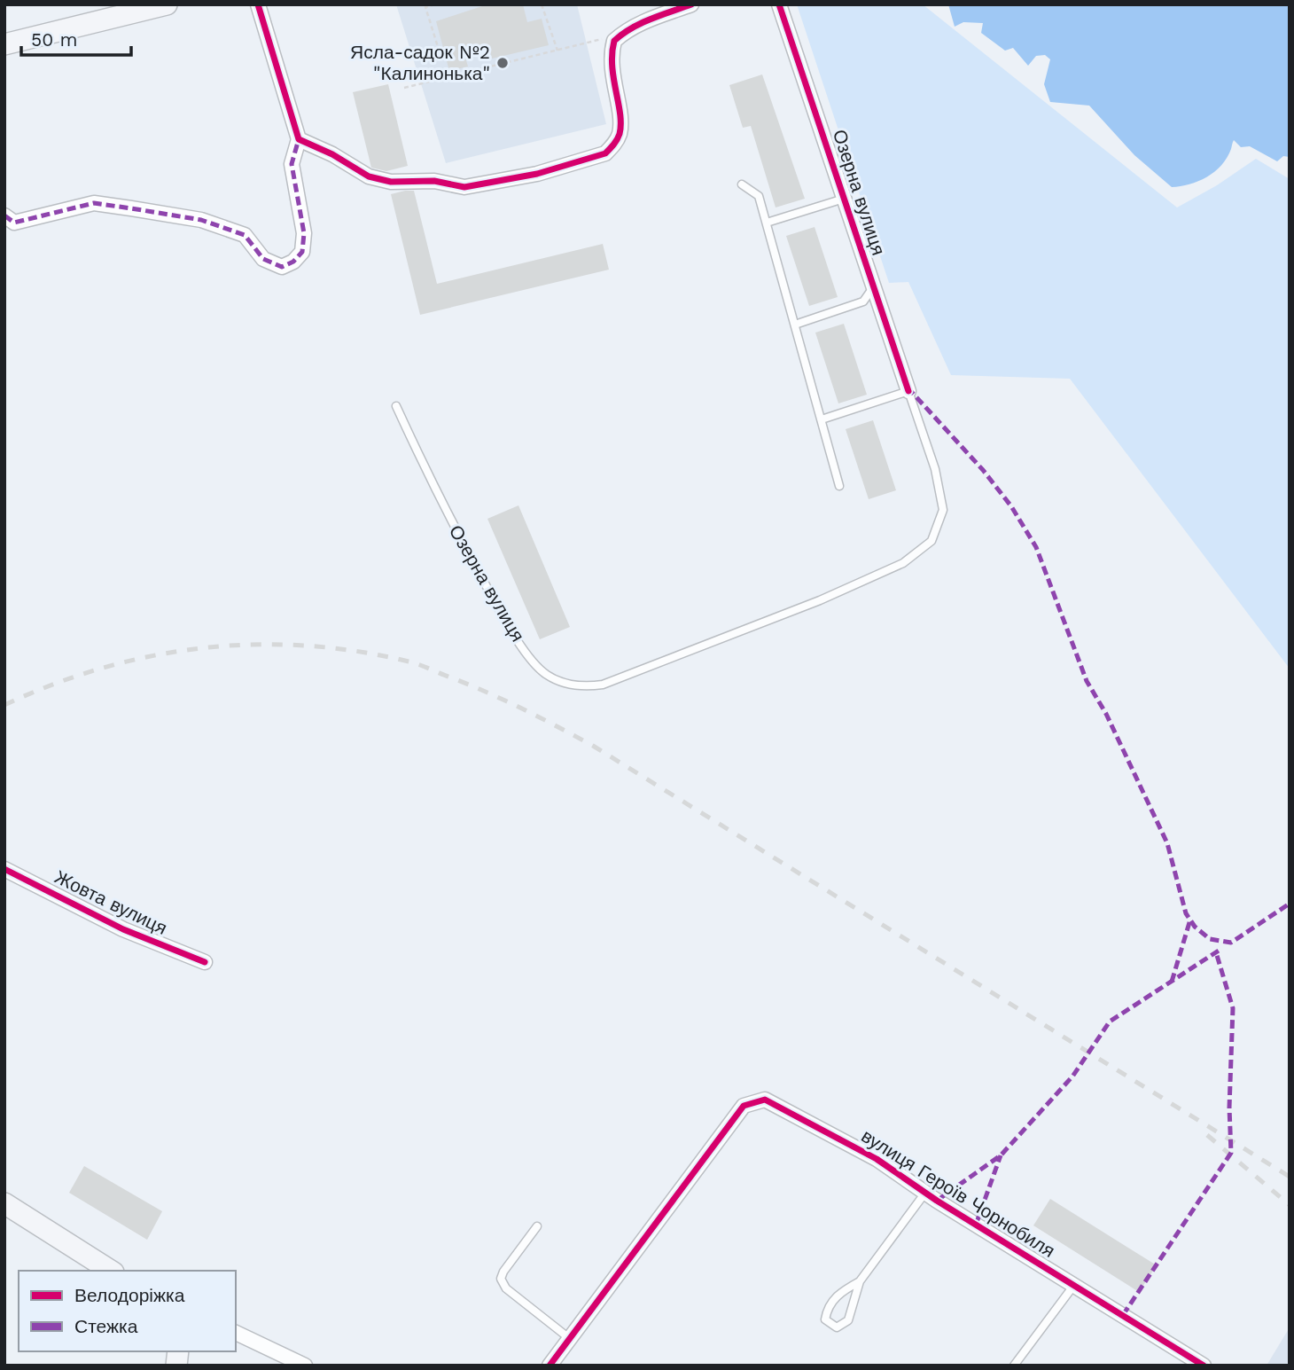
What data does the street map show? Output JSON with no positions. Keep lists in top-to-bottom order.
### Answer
{
  "streets": {
    "street": ["Озерна вулиця", "Жовта вулиця", "вулиця Героїв Чорнобиля"]
  },
  "places": ["Ясла-садок №2 \"Калинонька\""],
  "legend": ["Велодоріжка", "Стежка"],
  "scale_bar": "50 m"
}
